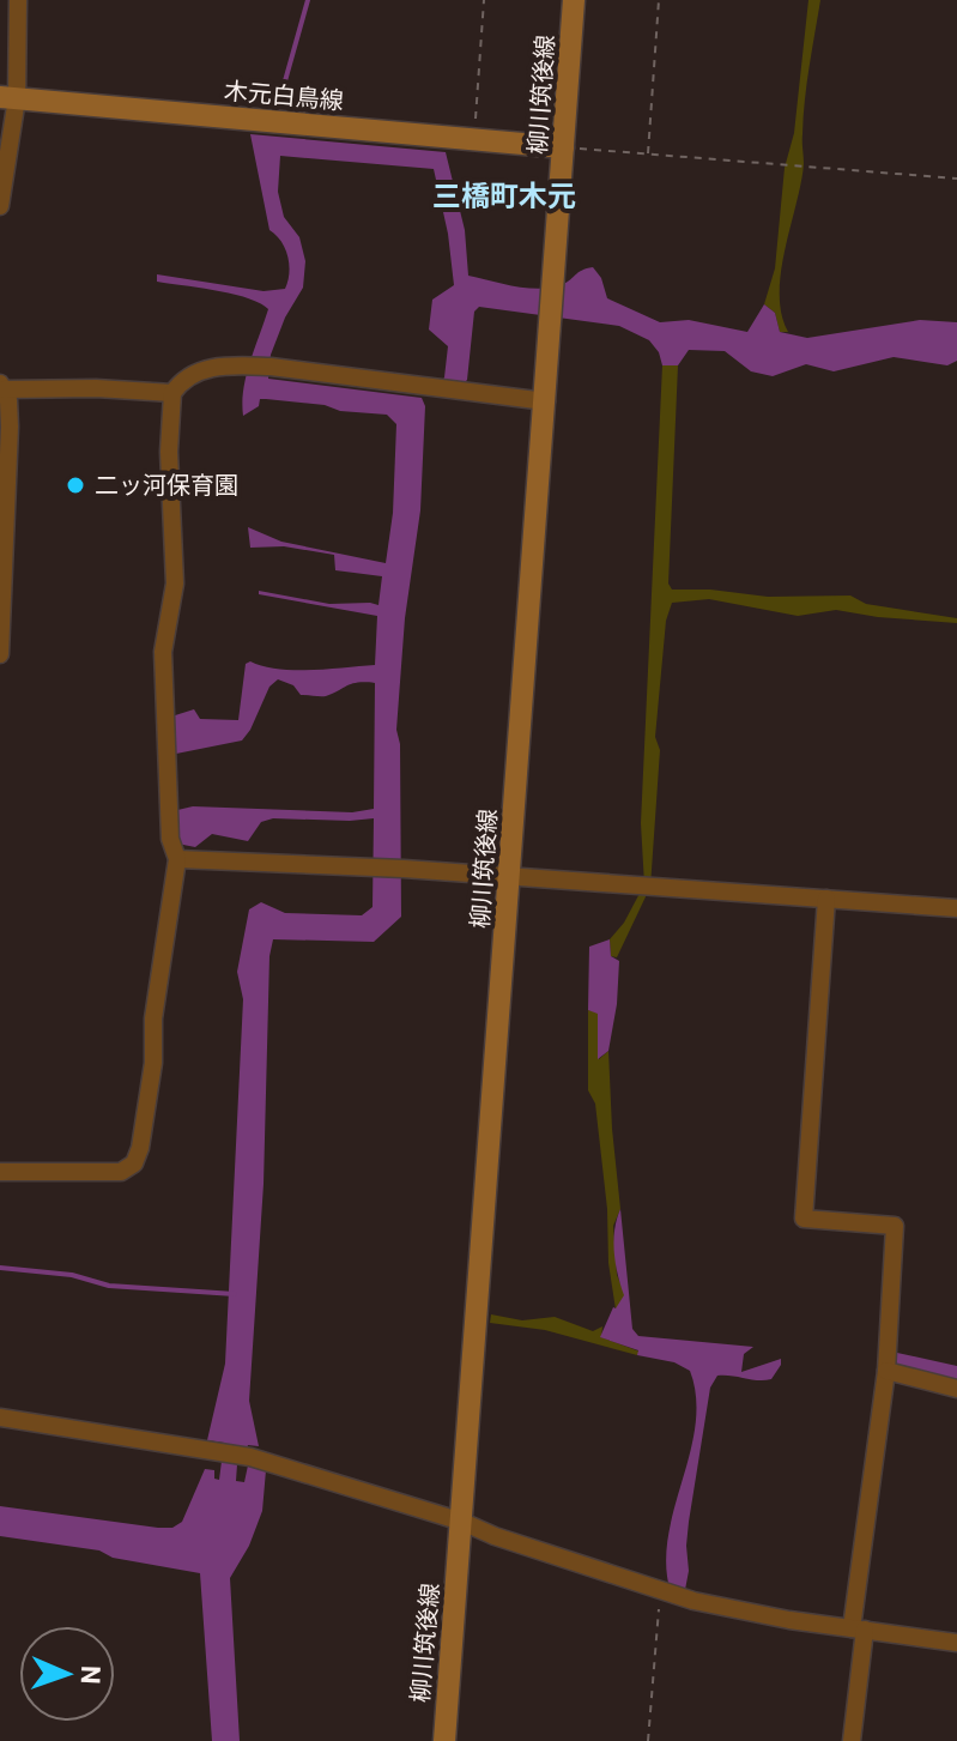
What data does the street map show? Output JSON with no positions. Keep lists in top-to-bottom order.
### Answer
{
  "streets": {
    "main road": ["柳川筑後線", "木元白鳥線"]
  },
  "crossings": [
    ["柳川筑後線", "木元白鳥線"]
  ],
  "districts": ["三橋町木元"],
  "places": ["二ッ河保育園"],
  "north": "right"
}
